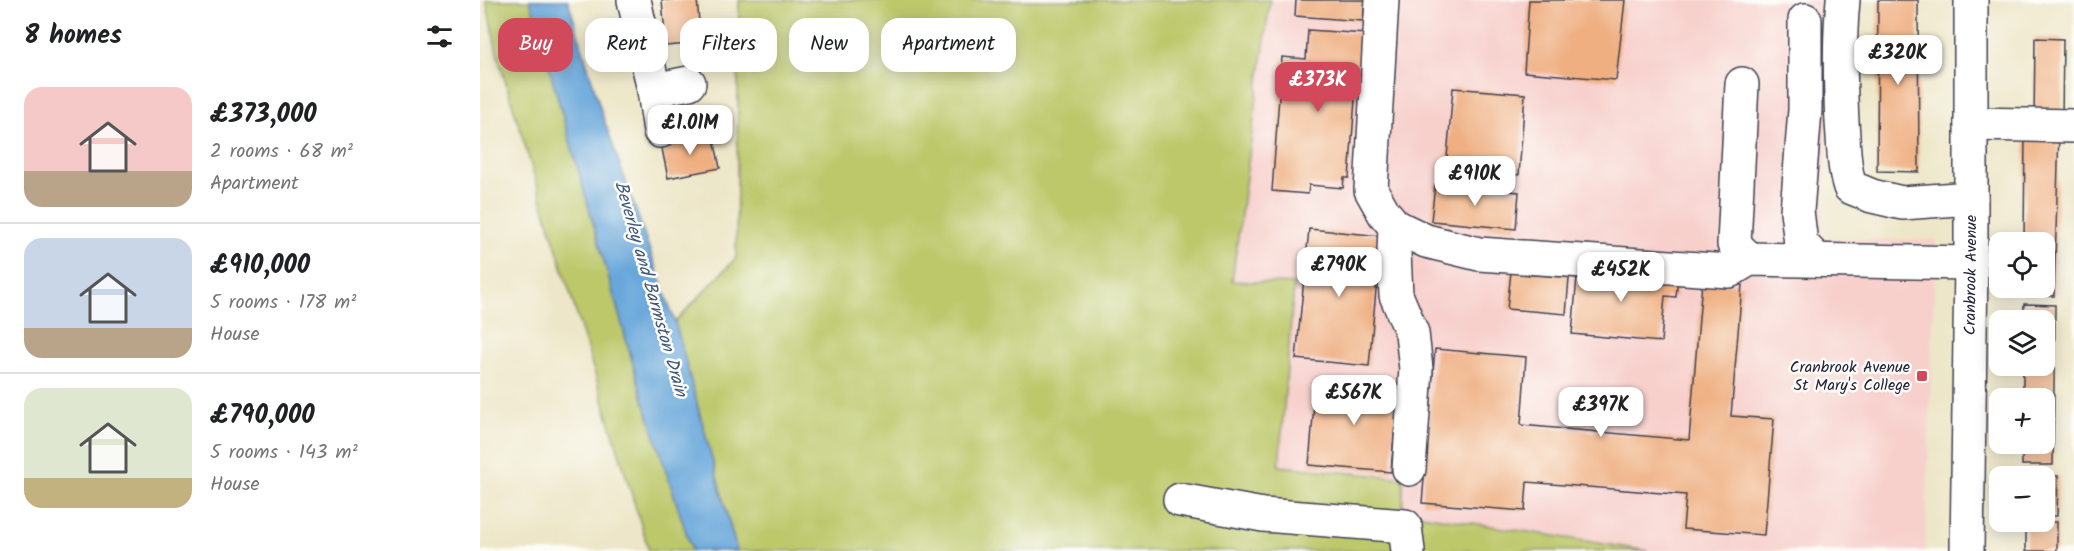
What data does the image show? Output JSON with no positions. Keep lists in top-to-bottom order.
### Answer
{
  "streets": {
    "street": ["Cranbrook Avenue"]
  },
  "water": ["Beverley and Barmston Drain"],
  "places": {
    "transit": ["Cranbrook Avenue St Mary's College"]
  },
  "page": {
    "heading": "8 homes",
    "chip": [
      "Buy",
      "Rent",
      "Filters",
      "New",
      "Apartment"
    ],
    "price": [
      "£320K",
      "£373K",
      "£1.01M",
      "£910K",
      "£790K",
      "£452K",
      "£567K",
      "£397K"
    ],
    "list": [
      {
        "name": "£373,000",
        "note": "2 rooms · 68 m² · Apartment"
      },
      {
        "name": "£910,000",
        "note": "5 rooms · 178 m² · House"
      },
      {
        "name": "£790,000",
        "note": "5 rooms · 143 m² · House"
      }
    ],
    "map_buttons": ["+", "−"]
  }
}
